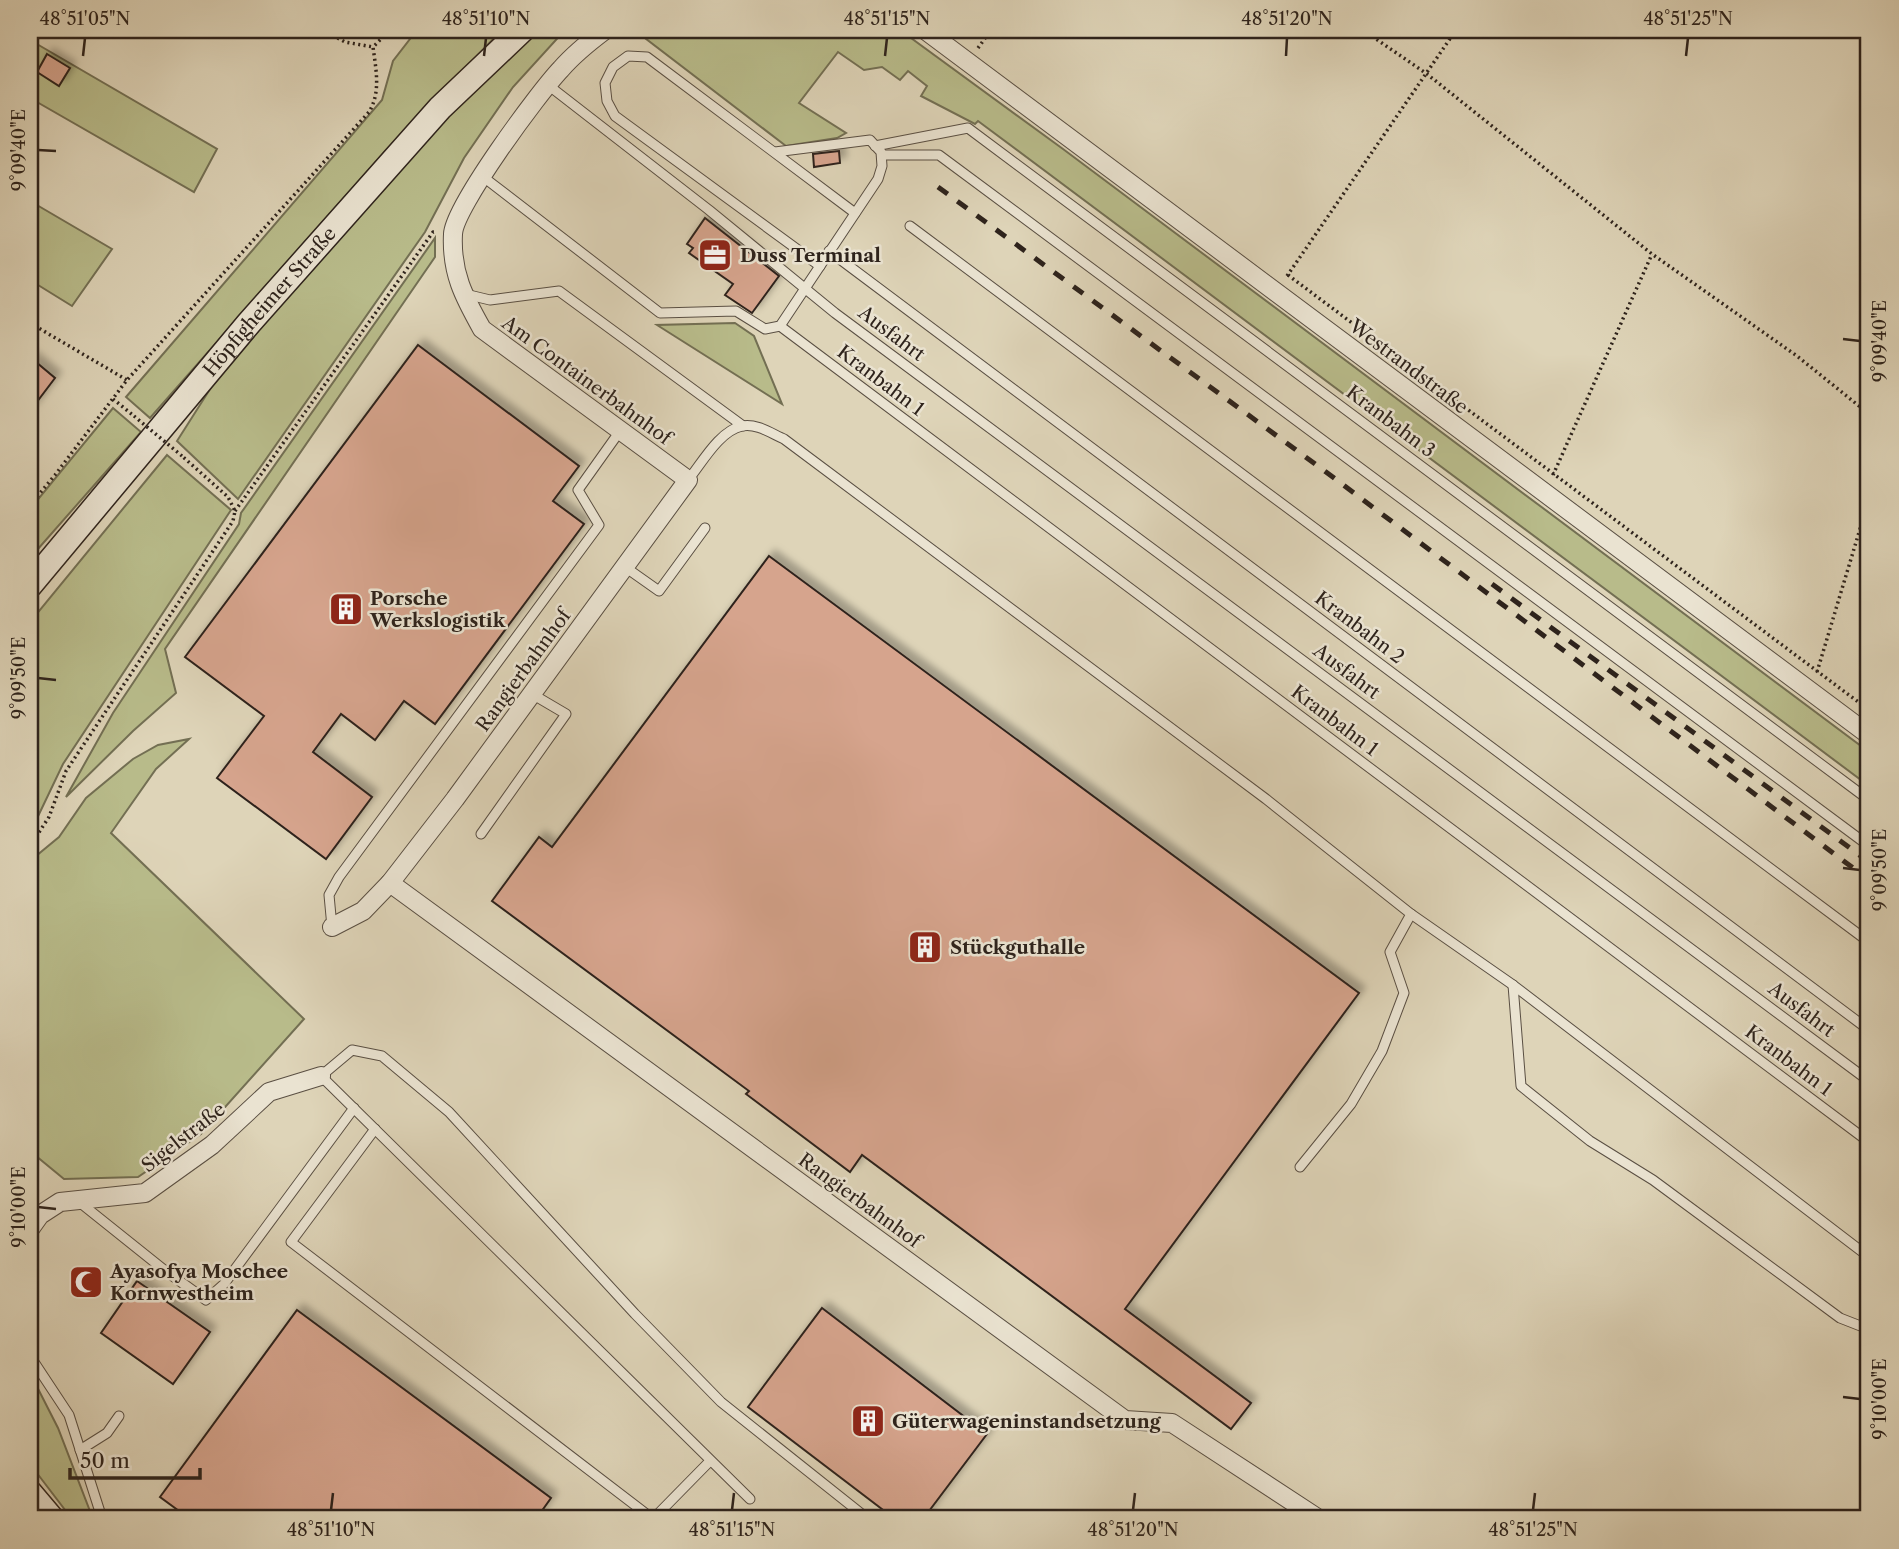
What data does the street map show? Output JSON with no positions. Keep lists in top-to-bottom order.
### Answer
{
  "streets": {
    "main road": ["Höpfigheimer Straße"],
    "street": [
      "Westrandstraße",
      "Am Containerbahnhof",
      "Rangierbahnhof",
      "Sigelstraße"
    ],
    "lane": [
      "Ausfahrt",
      "Kranbahn 1",
      "Kranbahn 3",
      "Kranbahn 2"
    ]
  },
  "crossings": [
    ["Am Containerbahnhof", "Rangierbahnhof"]
  ],
  "places": {
    "office": ["Duss Terminal"],
    "building": ["Porsche Werkslogistik", "Stückguthalle", "Güterwageninstandsetzung"],
    "mosque": ["Ayasofya Moschee Kornwestheim"]
  },
  "scale_bar": "50 m",
  "coordinates": [
    "48°51'05\"N",
    "48°51'10\"N",
    "48°51'15\"N",
    "48°51'20\"N",
    "48°51'25\"N",
    "9°09'40\"E",
    "9°09'50\"E",
    "9°10'00\"E"
  ]
}
